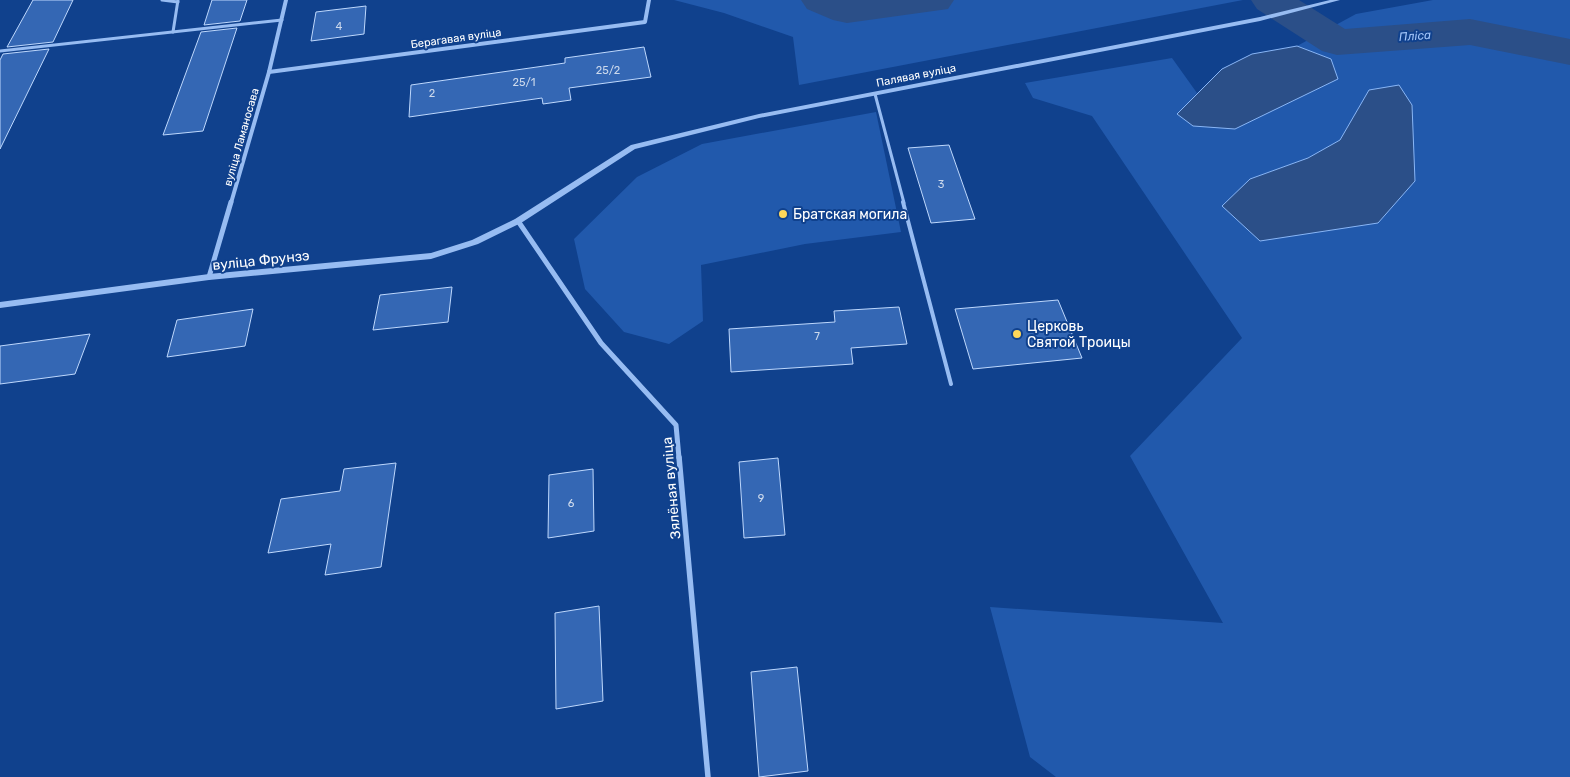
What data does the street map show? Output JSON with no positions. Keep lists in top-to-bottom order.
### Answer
{
  "streets": {
    "street": [
      "Берагавая вуліца",
      "Палявая вуліца",
      "вуліца Ламаносава",
      "вуліца Фрунзэ",
      "Зялёная вуліца"
    ]
  },
  "crossings": [
    ["Берагавая вуліца", "вуліца Ламаносава"],
    ["Палявая вуліца", "вуліца Фрунзэ"],
    ["Палявая вуліца", "Зялёная вуліца"],
    ["вуліца Ламаносава", "вуліца Фрунзэ"],
    ["вуліца Фрунзэ", "Зялёная вуліца"]
  ],
  "water": ["Пліса"],
  "places": ["Братская могила", "Церковь Святой Троицы"],
  "house_numbers": [
    "4",
    "25/2",
    "25/1",
    "2",
    "3",
    "7",
    "9",
    "6"
  ]
}
